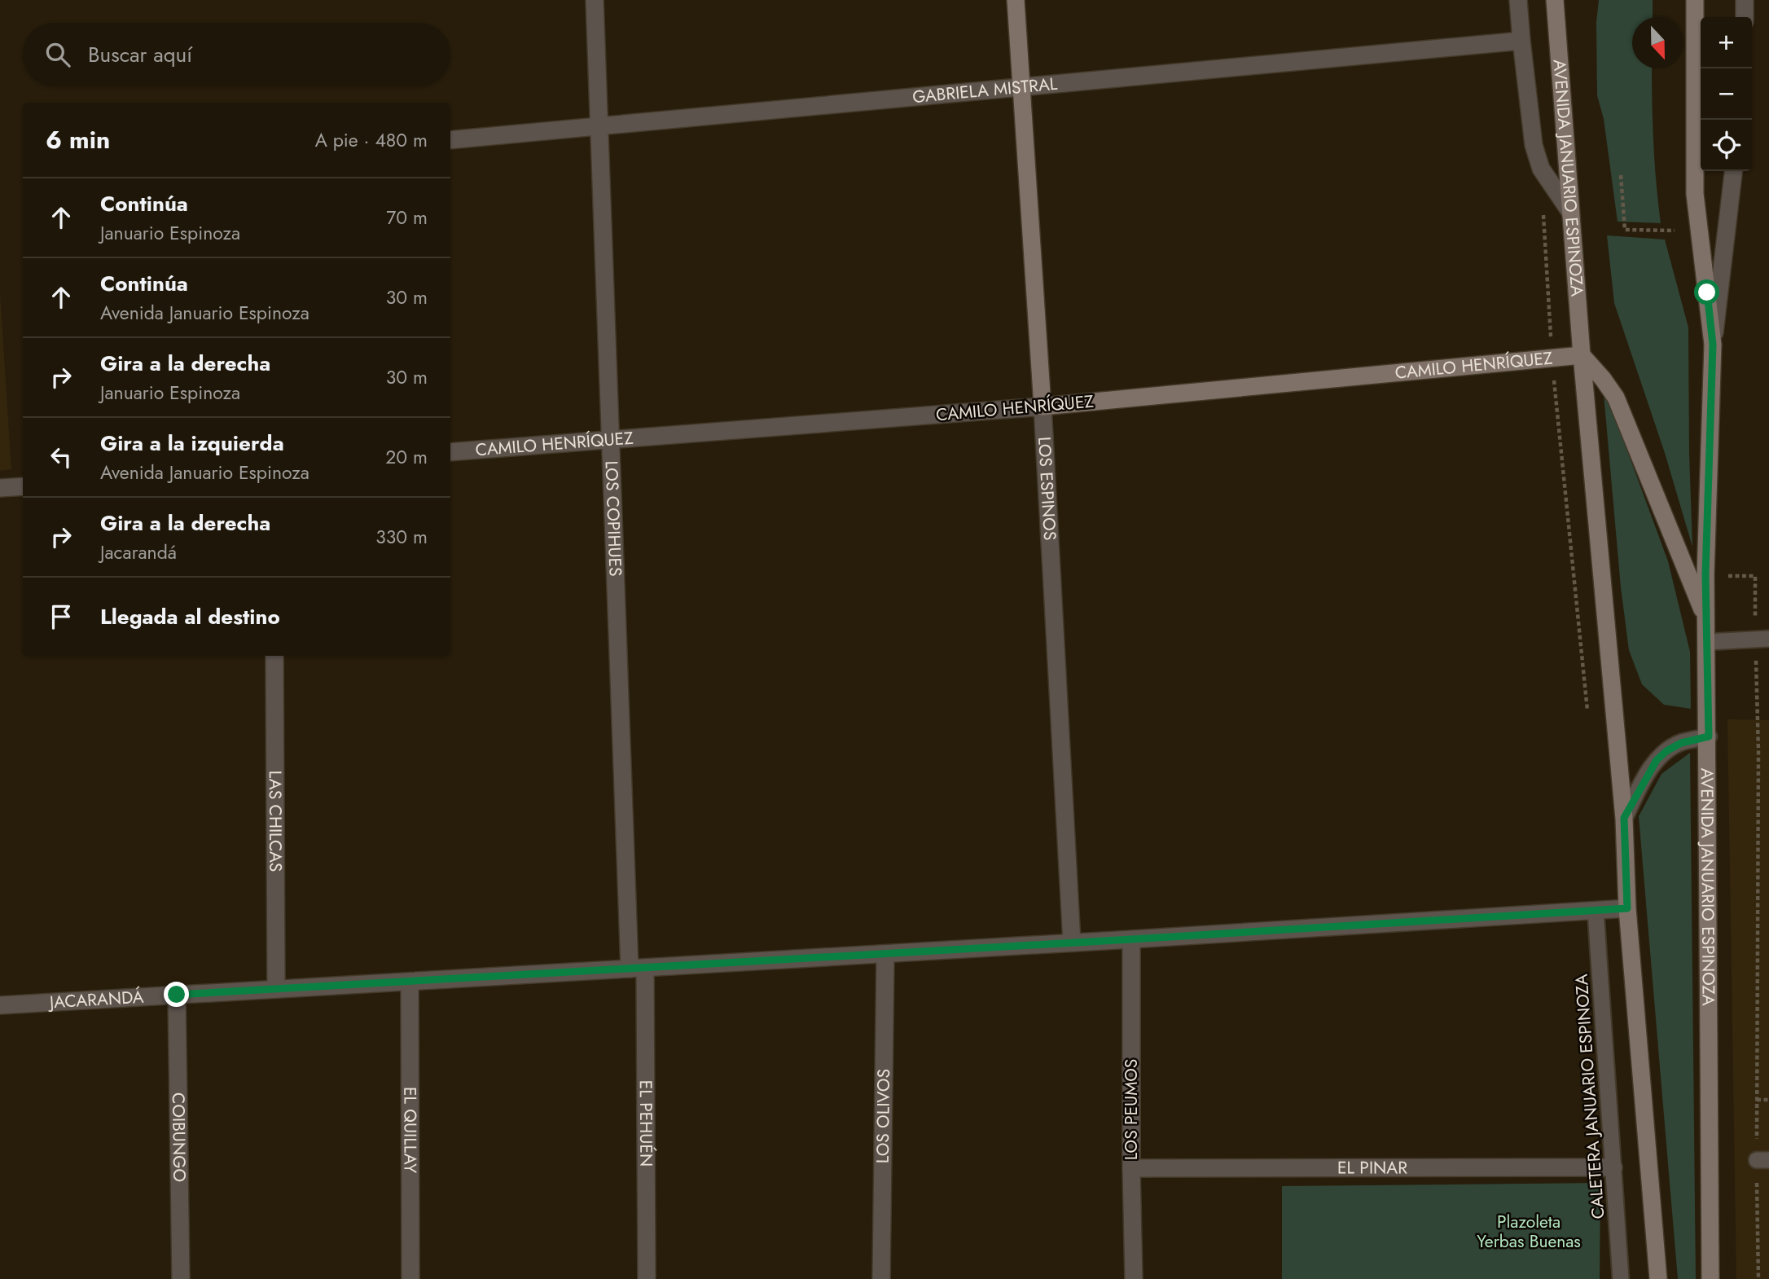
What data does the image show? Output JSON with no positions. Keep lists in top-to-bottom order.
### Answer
{
  "streets": {
    "main road": ["AVENIDA JANUARIO ESPINOZA", "CAMILO HENRÍQUEZ", "LOS ESPINOS"],
    "street": [
      "GABRIELA MISTRAL",
      "LOS COPIHUES",
      "LAS CHILCAS",
      "JACARANDÁ",
      "LOS PEUMOS",
      "LOS OLIVOS",
      "EL PEHUÉN",
      "EL QUILLAY",
      "COIBUNGO",
      "EL PINAR"
    ],
    "lane": ["CALETERA JANUARIO ESPINOZA"]
  },
  "crossings": [
    ["GABRIELA MISTRAL", "LOS ESPINOS"],
    ["GABRIELA MISTRAL", "LOS COPIHUES"],
    ["AVENIDA JANUARIO ESPINOZA", "CAMILO HENRÍQUEZ"],
    ["AVENIDA JANUARIO ESPINOZA", "JACARANDÁ"],
    ["CAMILO HENRÍQUEZ", "LOS ESPINOS"],
    ["CAMILO HENRÍQUEZ", "LOS COPIHUES"],
    ["LOS ESPINOS", "JACARANDÁ"],
    ["LOS COPIHUES", "JACARANDÁ"],
    ["LOS COPIHUES", "EL PEHUÉN"],
    ["LAS CHILCAS", "JACARANDÁ"],
    ["JACARANDÁ", "CALETERA JANUARIO ESPINOZA"],
    ["JACARANDÁ", "LOS PEUMOS"],
    ["JACARANDÁ", "LOS OLIVOS"],
    ["JACARANDÁ", "EL PEHUÉN"],
    ["JACARANDÁ", "EL QUILLAY"],
    ["JACARANDÁ", "COIBUNGO"],
    ["CALETERA JANUARIO ESPINOZA", "EL PINAR"],
    ["LOS PEUMOS", "EL PINAR"]
  ],
  "parks": ["Plazoleta Yerbas Buenas"],
  "north": "bottom",
  "page": {
    "map_buttons": ["+", "−"],
    "search": "Buscar aquí",
    "heading": ["6 min", "A pie · 480 m"],
    "list": [
      ["Continúa", "Januario Espinoza", "70 m"],
      ["Continúa", "Avenida Januario Espinoza", "30 m"],
      ["Gira a la derecha", "Januario Espinoza", "30 m"],
      ["Gira a la izquierda", "Avenida Januario Espinoza", "20 m"],
      ["Gira a la derecha", "Jacarandá", "330 m"],
      "Llegada al destino"
    ]
  }
}
